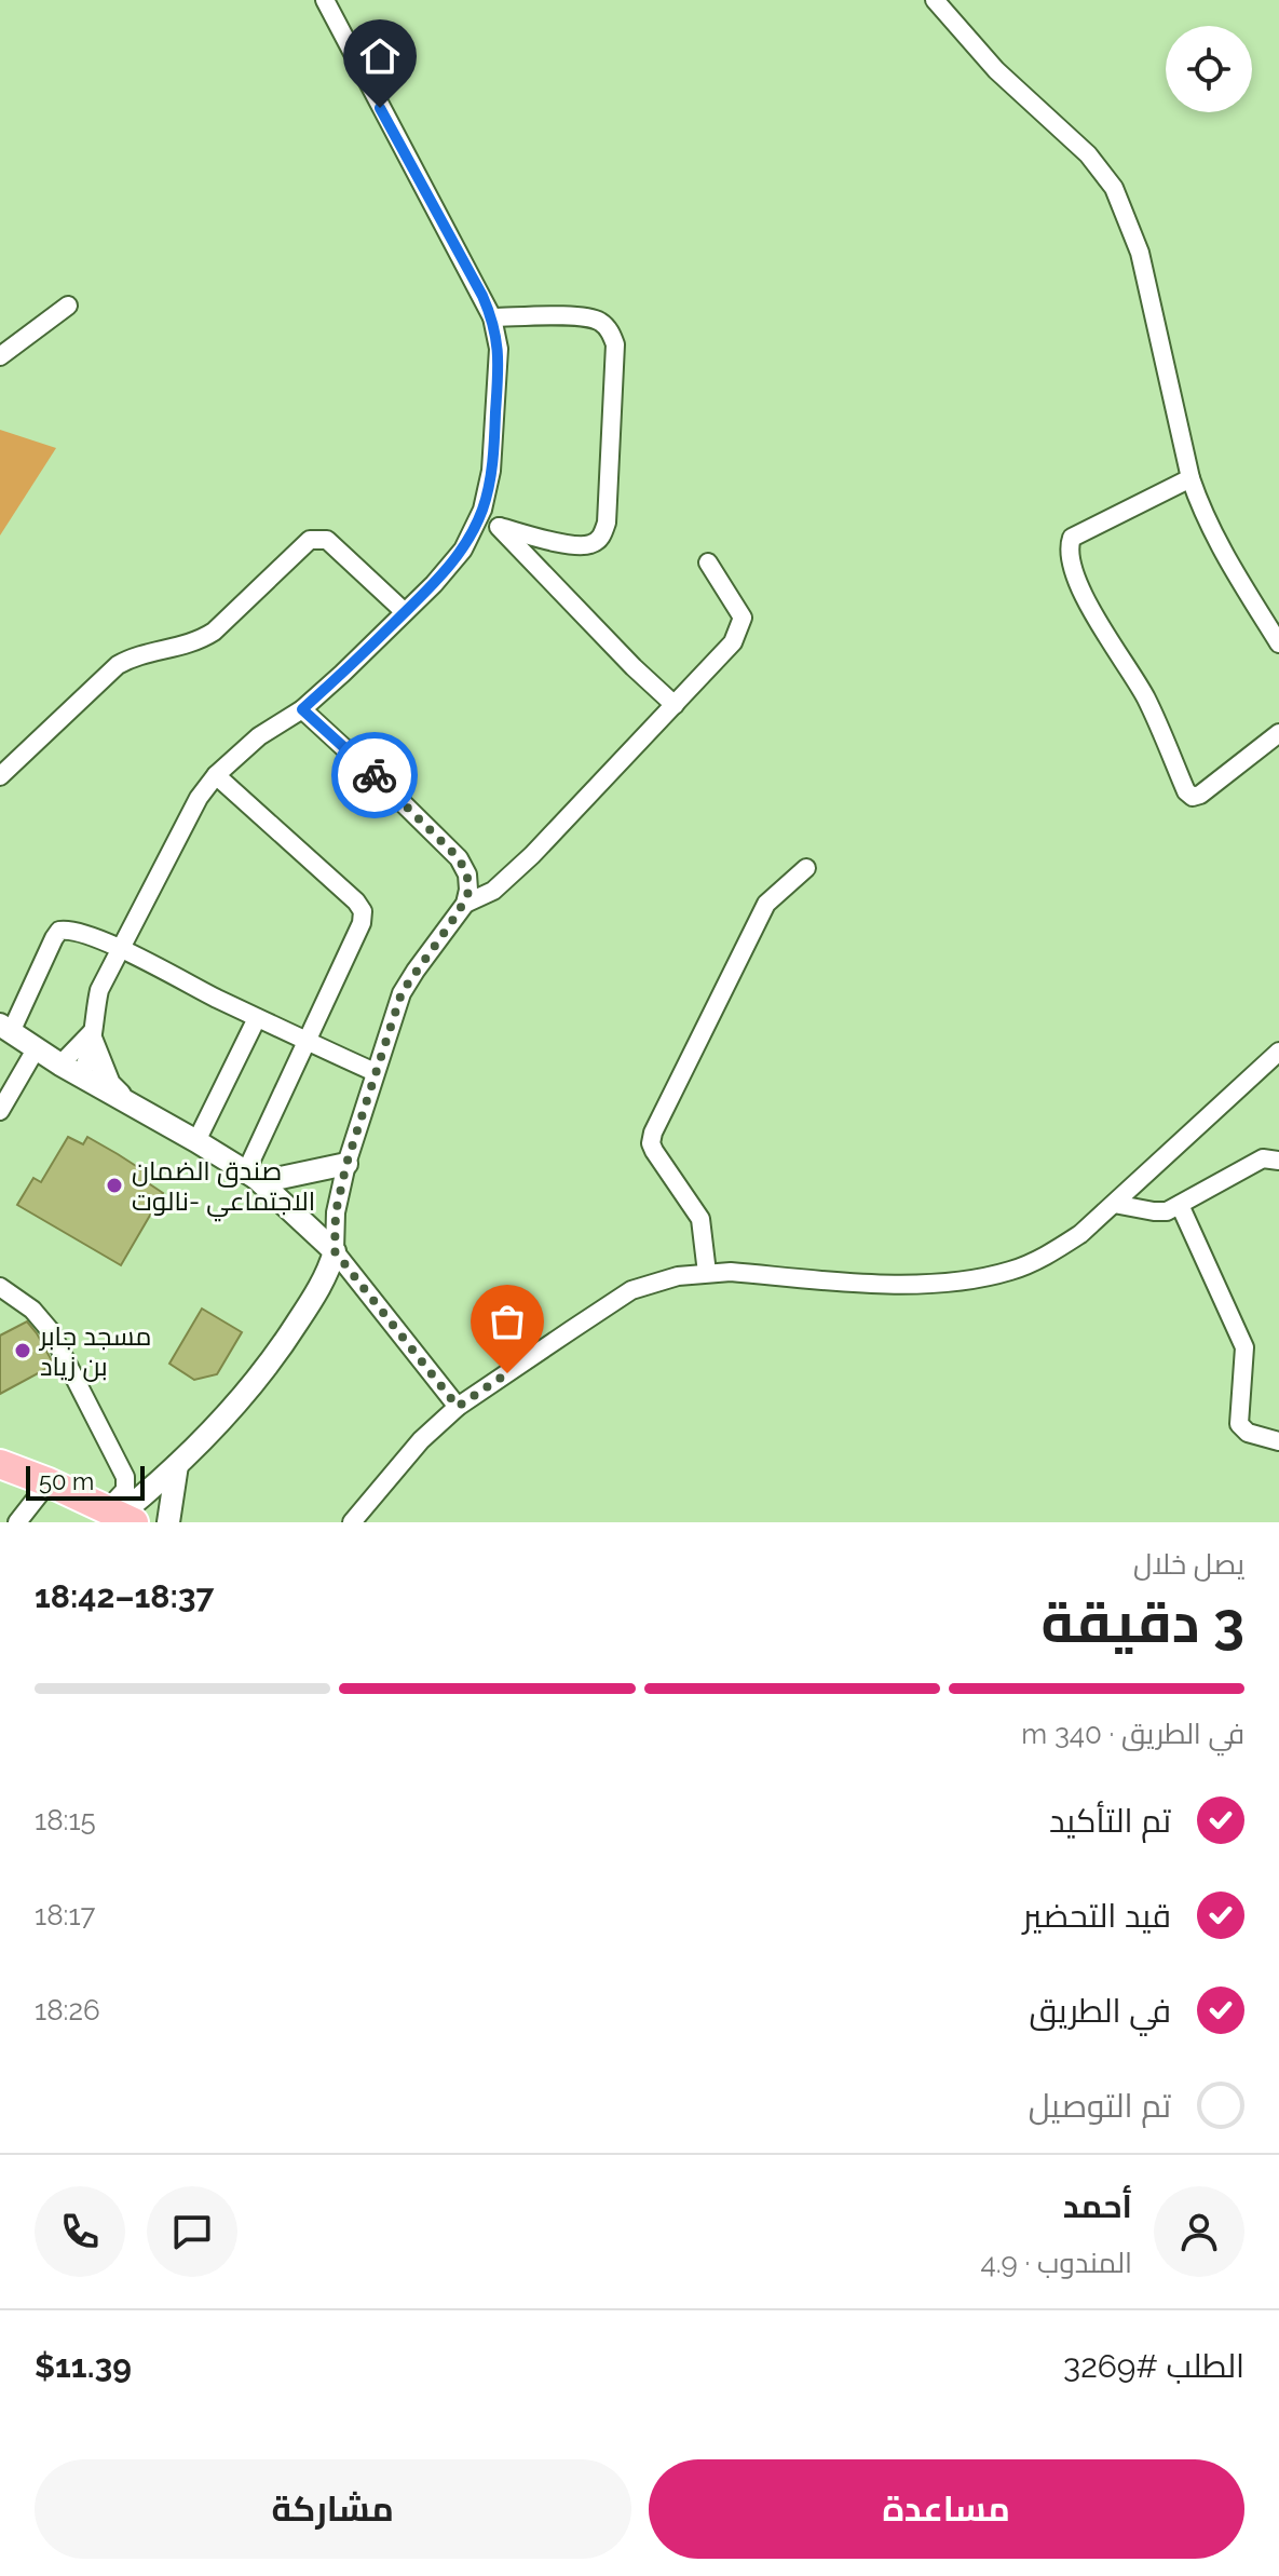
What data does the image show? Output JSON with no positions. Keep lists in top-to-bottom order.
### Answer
{
  "places": ["صندق الضمان الاجتماعي -نالوت", "مسجد جابر بن زياد"],
  "scale_bar": "50 m",
  "page": {
    "scale": "50 m",
    "heading": ["3 دقيقة", "يصل خلال", "18:37–18:42"],
    "panel": [
      "أحمد",
      "المندوب · 4.9",
      "الطلب #3269",
      "$11.39"
    ],
    "bar": "في الطريق · 340 m",
    "list": [
      ["تم التأكيد", "18:15"],
      ["قيد التحضير", "18:17"],
      ["في الطريق", "18:26"],
      "تم التوصيل"
    ],
    "buttons": ["مساعدة", "مشاركة"]
  }
}
